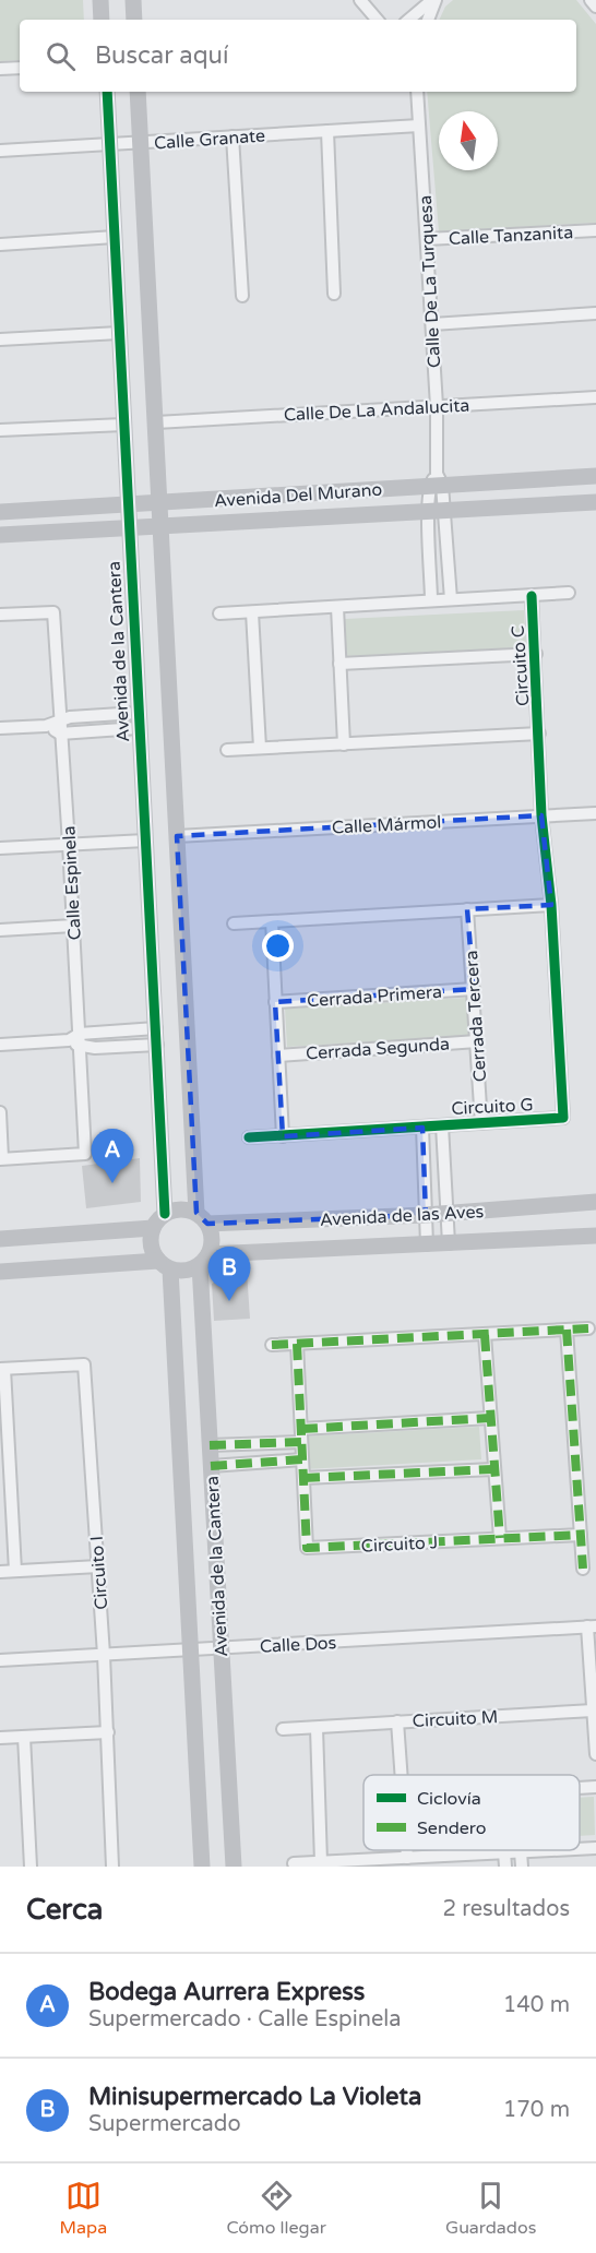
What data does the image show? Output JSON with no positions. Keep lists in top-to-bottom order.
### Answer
{
  "streets": {
    "street": [
      "Calle Granate",
      "Calle Tanzanita",
      "Calle De La Turquesa",
      "Calle De La Andalucita",
      "Avenida Del Murano",
      "Avenida de la Cantera",
      "Circuito C",
      "Calle Mármol",
      "Calle Espinela",
      "Cerrada Primera",
      "Cerrada Tercera",
      "Cerrada Segunda",
      "Circuito G",
      "Avenida de las Aves",
      "Circuito J",
      "Circuito I",
      "Calle Dos",
      "Circuito M"
    ]
  },
  "crossings": [
    ["Calle Granate", "Calle De La Turquesa"],
    ["Calle Granate", "Avenida de la Cantera"],
    ["Calle Tanzanita", "Calle De La Turquesa"],
    ["Calle De La Turquesa", "Calle De La Andalucita"],
    ["Calle De La Turquesa", "Avenida Del Murano"],
    ["Avenida Del Murano", "Avenida de la Cantera"],
    ["Avenida de la Cantera", "Avenida de las Aves"],
    ["Avenida de la Cantera", "Calle Dos"],
    ["Circuito C", "Calle Mármol"],
    ["Circuito C", "Circuito G"],
    ["Cerrada Primera", "Cerrada Tercera"],
    ["Cerrada Tercera", "Cerrada Segunda"],
    ["Cerrada Tercera", "Circuito G"],
    ["Circuito G", "Avenida de las Aves"],
    ["Circuito I", "Calle Dos"]
  ],
  "legend": ["Ciclovía", "Sendero"],
  "north": "top",
  "page": {
    "search": "Buscar aquí",
    "pins": ["A", "B"],
    "heading": ["Cerca", "2 resultados"],
    "list": [
      {
        "mark": "A",
        "name": "Bodega Aurrera Express",
        "note": "Supermercado · Calle Espinela",
        "value": "140 m"
      },
      {
        "mark": "B",
        "name": "Minisupermercado La Violeta",
        "note": "Supermercado",
        "value": "170 m"
      }
    ],
    "nav": ["Mapa", "Cómo llegar", "Guardados"]
  }
}
